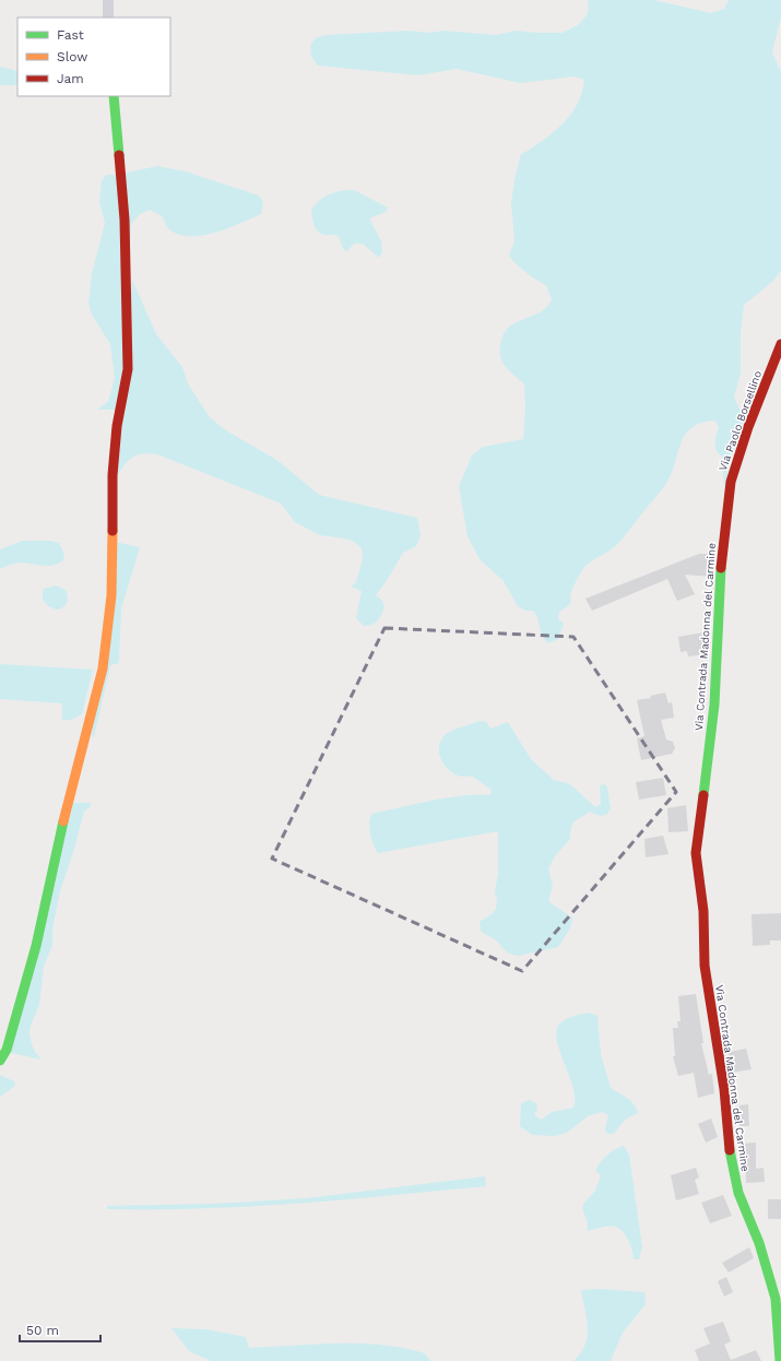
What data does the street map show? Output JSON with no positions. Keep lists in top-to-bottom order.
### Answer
{
  "streets": {
    "street": ["Via Paolo Borsellino", "Via Contrada Madonna del Carmine"]
  },
  "crossings": [
    ["Via Paolo Borsellino", "Via Contrada Madonna del Carmine"]
  ],
  "legend": ["Fast", "Slow", "Jam"],
  "scale_bar": "50 m"
}
